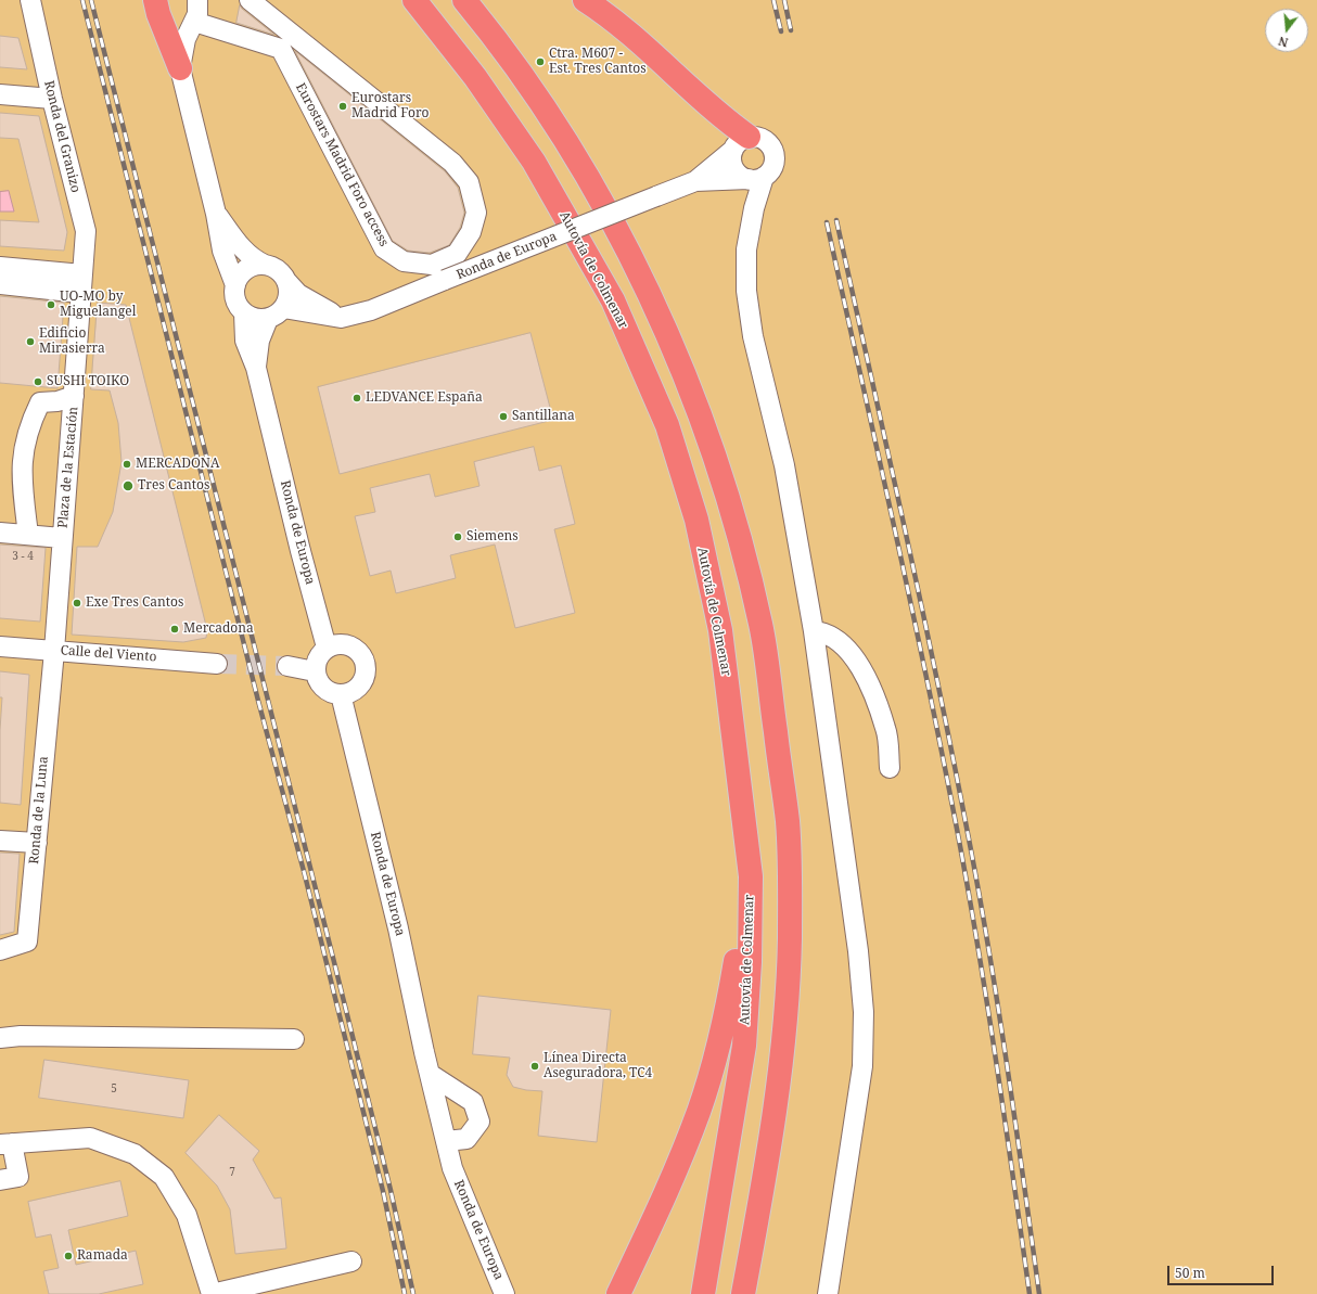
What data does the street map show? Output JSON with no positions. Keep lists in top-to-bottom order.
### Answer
{
  "streets": {
    "highway": ["Autovía de Colmenar"],
    "street": [
      "Ronda del Granizo",
      "Eurostars Madrid Foro access",
      "Ronda de Europa",
      "Plaza de la Estación",
      "Calle del Viento",
      "Ronda de la Luna"
    ]
  },
  "crossings": [
    ["Ronda del Granizo", "Plaza de la Estación"],
    ["Plaza de la Estación", "Calle del Viento"],
    ["Plaza de la Estación", "Ronda de la Luna"],
    ["Calle del Viento", "Ronda de la Luna"]
  ],
  "places": [
    "Ctra. M607 - Est. Tres Cantos",
    "Eurostars Madrid Foro",
    "UO-MO by Miguelangel",
    "Edificio Mirasierra",
    "SUSHI TOIKO",
    "LEDVANCE España",
    "Santillana",
    "MERCADONA",
    "Tres Cantos",
    "Siemens",
    "Exe Tres Cantos",
    "Mercadona",
    "Línea Directa Aseguradora, TC4",
    "Ramada"
  ],
  "house_numbers": ["3 - 4", "5", "7"],
  "scale_bar": "50 m",
  "north": "bottom"
}
